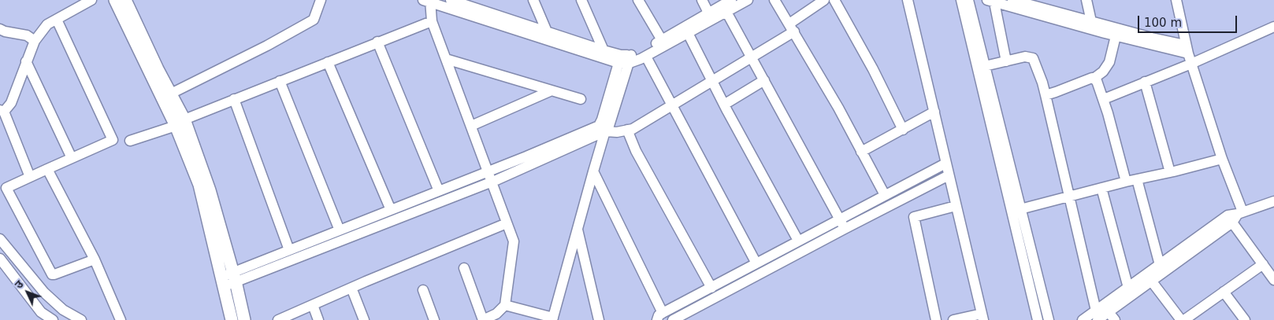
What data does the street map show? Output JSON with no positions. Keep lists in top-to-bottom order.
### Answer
{
  "scale_bar": "100 m",
  "north": "top left"
}
